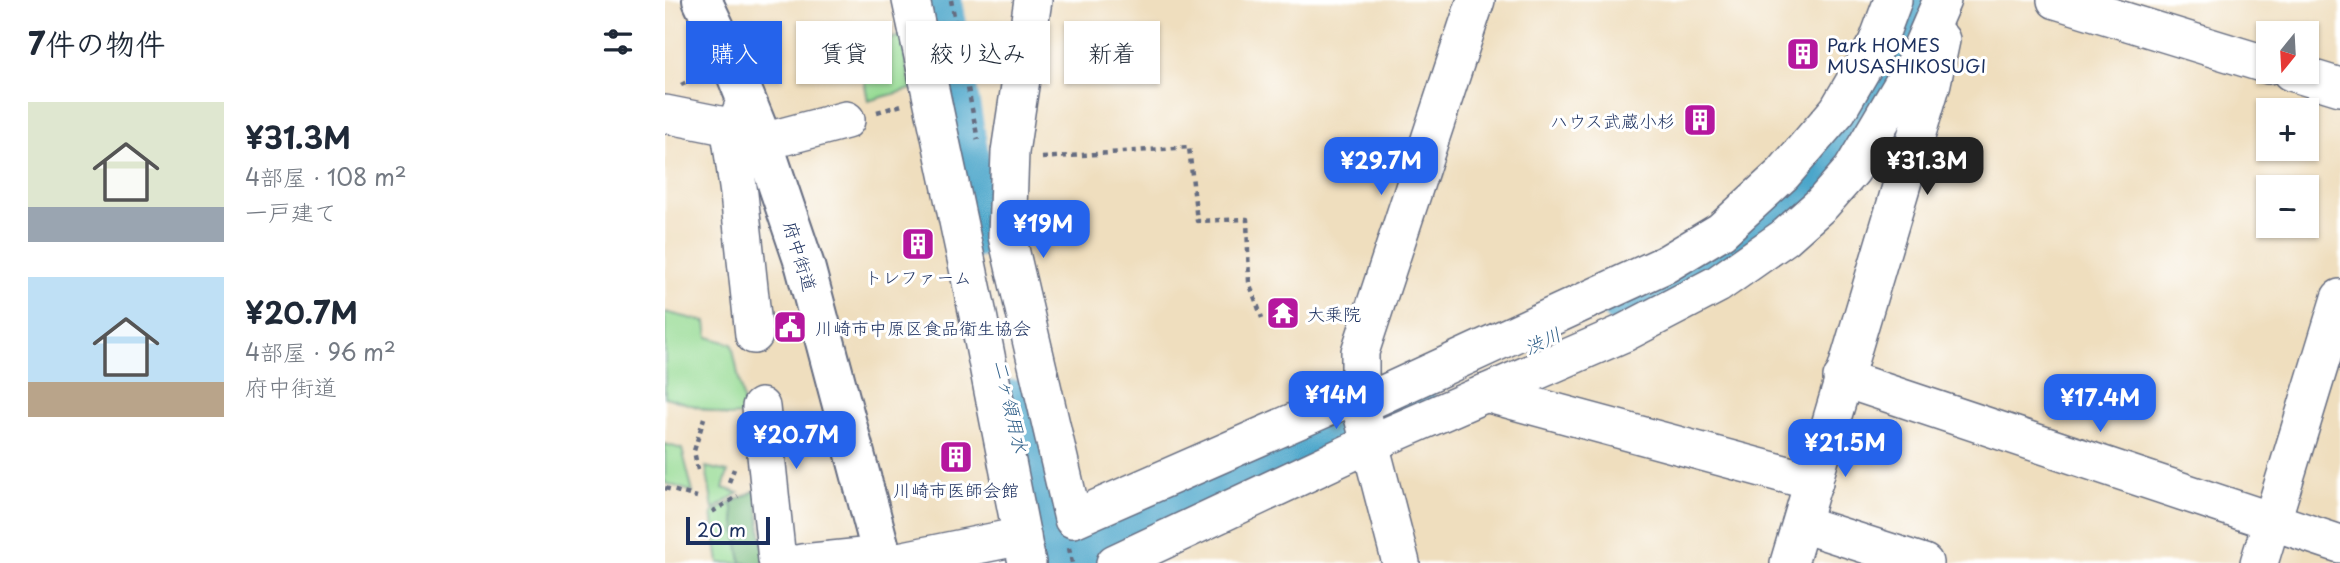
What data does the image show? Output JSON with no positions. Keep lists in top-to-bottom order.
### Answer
{
  "streets": {
    "highway": ["府中街道"]
  },
  "water": ["渋川", "二ヶ領用水"],
  "places": {
    "building": [
      "Park HOMES MUSASHIKOSUGI",
      "ハウス武蔵小杉",
      "トレファーム",
      "川崎市医師会館"
    ],
    "temple": ["大乗院"],
    "public building": ["川崎市中原区食品衛生協会"]
  },
  "scale_bar": "20 m",
  "north": "bottom",
  "page": {
    "heading": "7件の物件",
    "map_buttons": ["+", "−"],
    "chip": [
      "購入",
      "賃貸",
      "絞り込み",
      "新着"
    ],
    "list": [
      {
        "name": "¥31.3M",
        "note": "4部屋 · 108 m² · 一戸建て"
      },
      {
        "name": "¥20.7M",
        "note": "4部屋 · 96 m² · 府中街道"
      }
    ],
    "price": [
      "¥29.7M",
      "¥31.3M",
      "¥19M",
      "¥14M",
      "¥17.4M",
      "¥20.7M",
      "¥21.5M"
    ],
    "scale": "20 m"
  }
}
